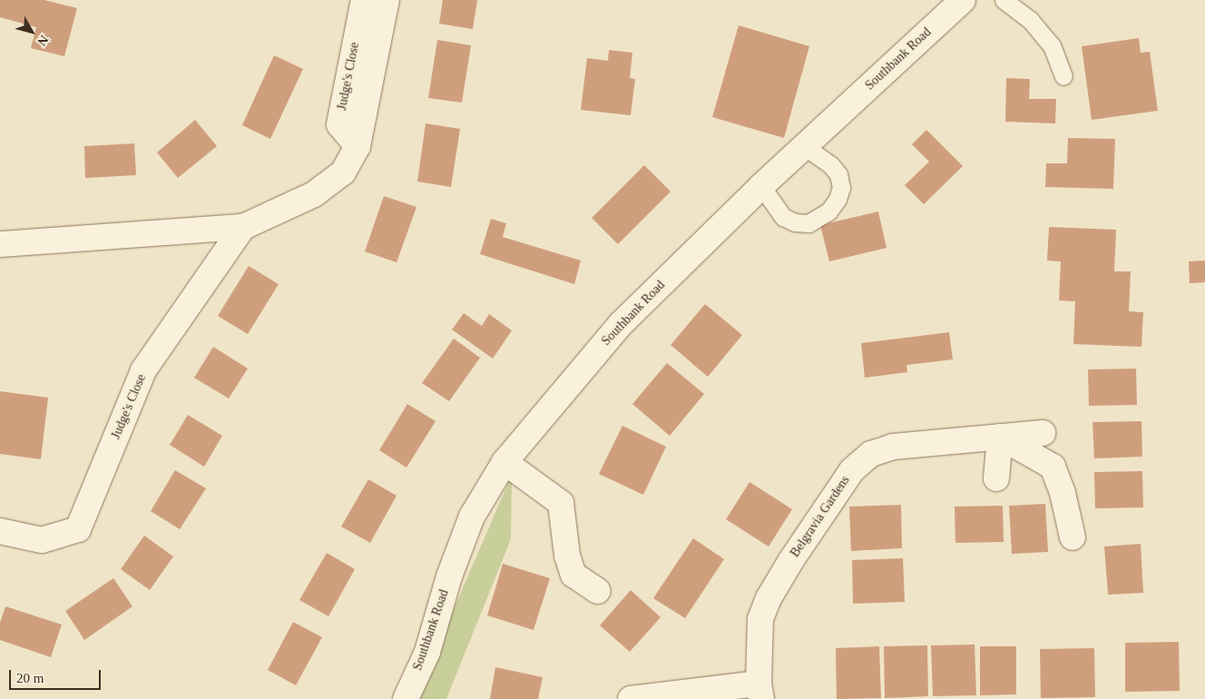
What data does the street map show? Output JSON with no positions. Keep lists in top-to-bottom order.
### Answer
{
  "streets": {
    "street": ["Southbank Road", "Judge's Close", "Belgravia Gardens"]
  },
  "scale_bar": "20 m",
  "north": "bottom right"
}
